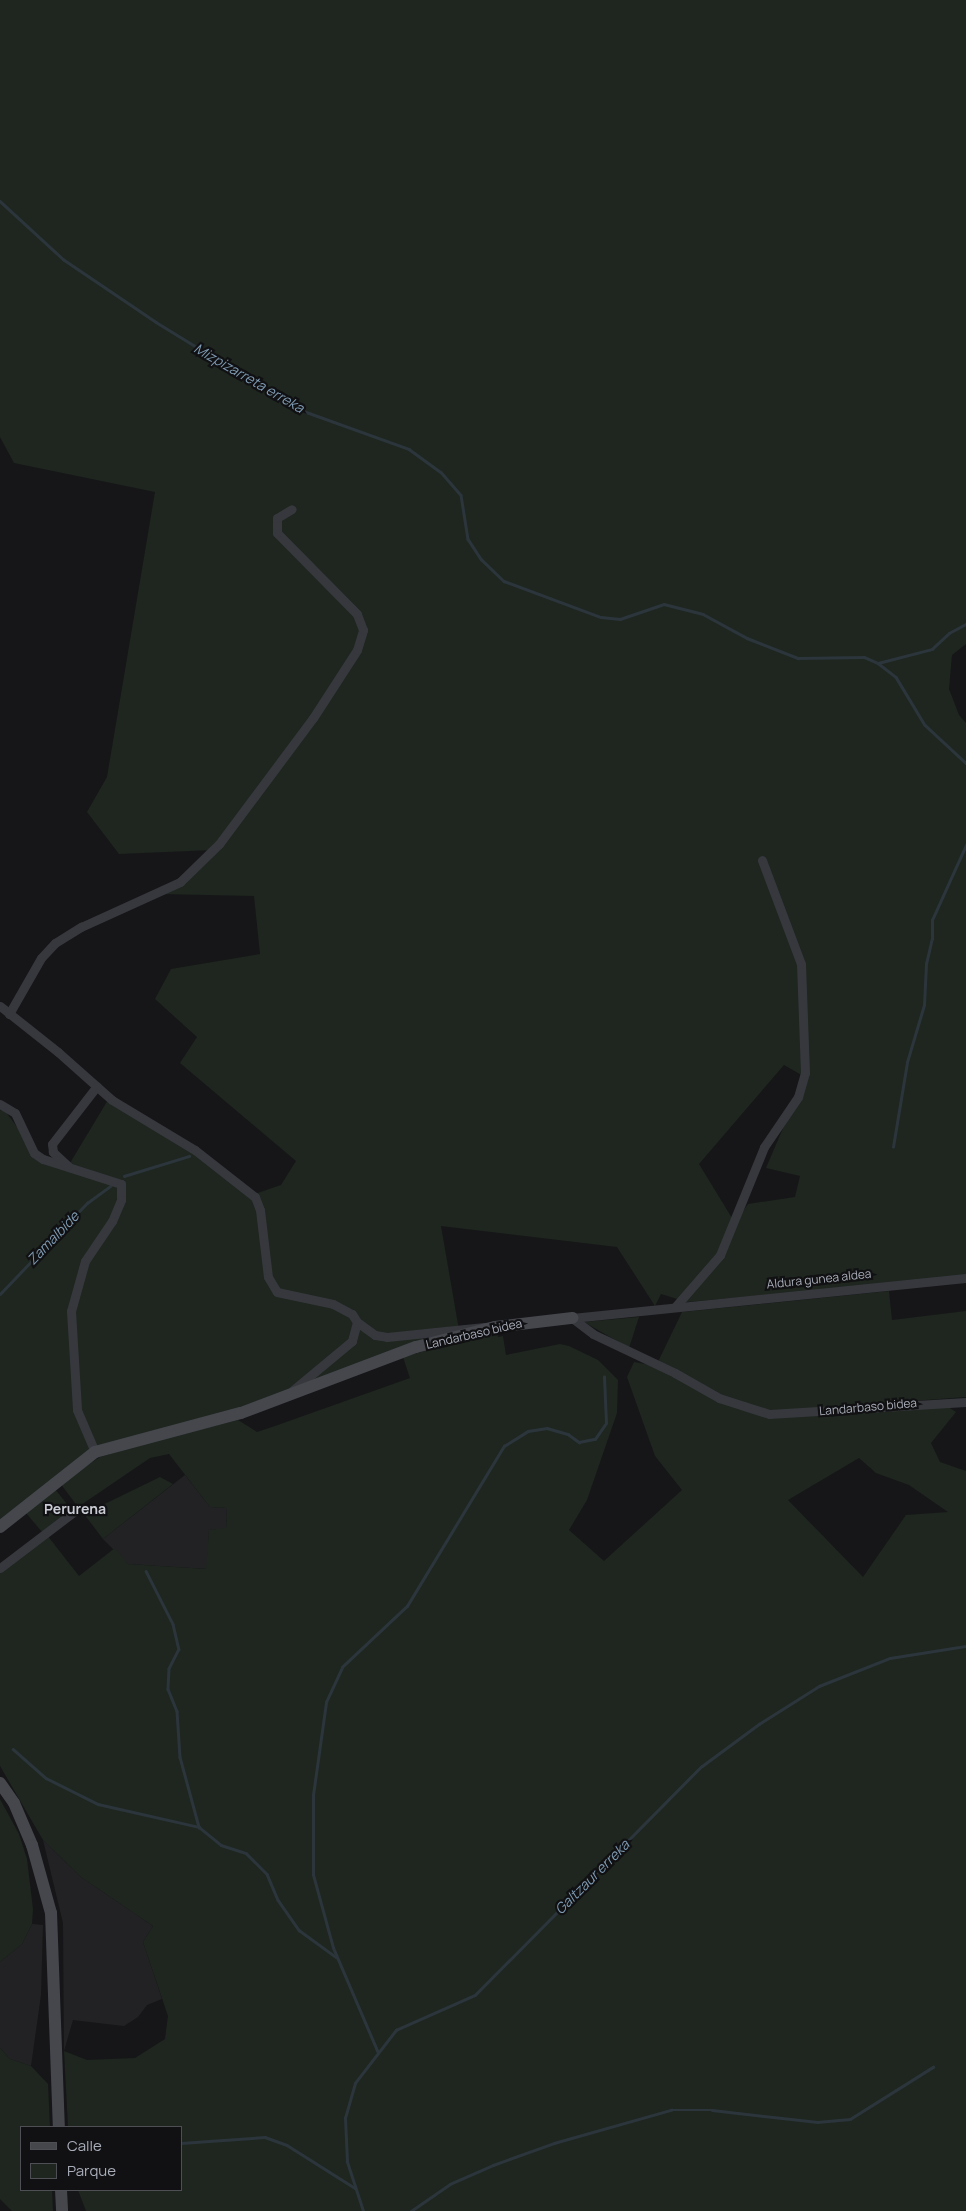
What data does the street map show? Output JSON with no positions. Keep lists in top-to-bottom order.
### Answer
{
  "streets": {
    "street": ["Aldura gunea aldea", "Landarbaso bidea"]
  },
  "crossings": [
    ["Aldura gunea aldea", "Landarbaso bidea"]
  ],
  "districts": ["Perurena"],
  "water": ["Mizpizarreta erreka", "Zamalbide", "Galtzaur erreka"],
  "legend": ["Calle", "Parque"]
}
